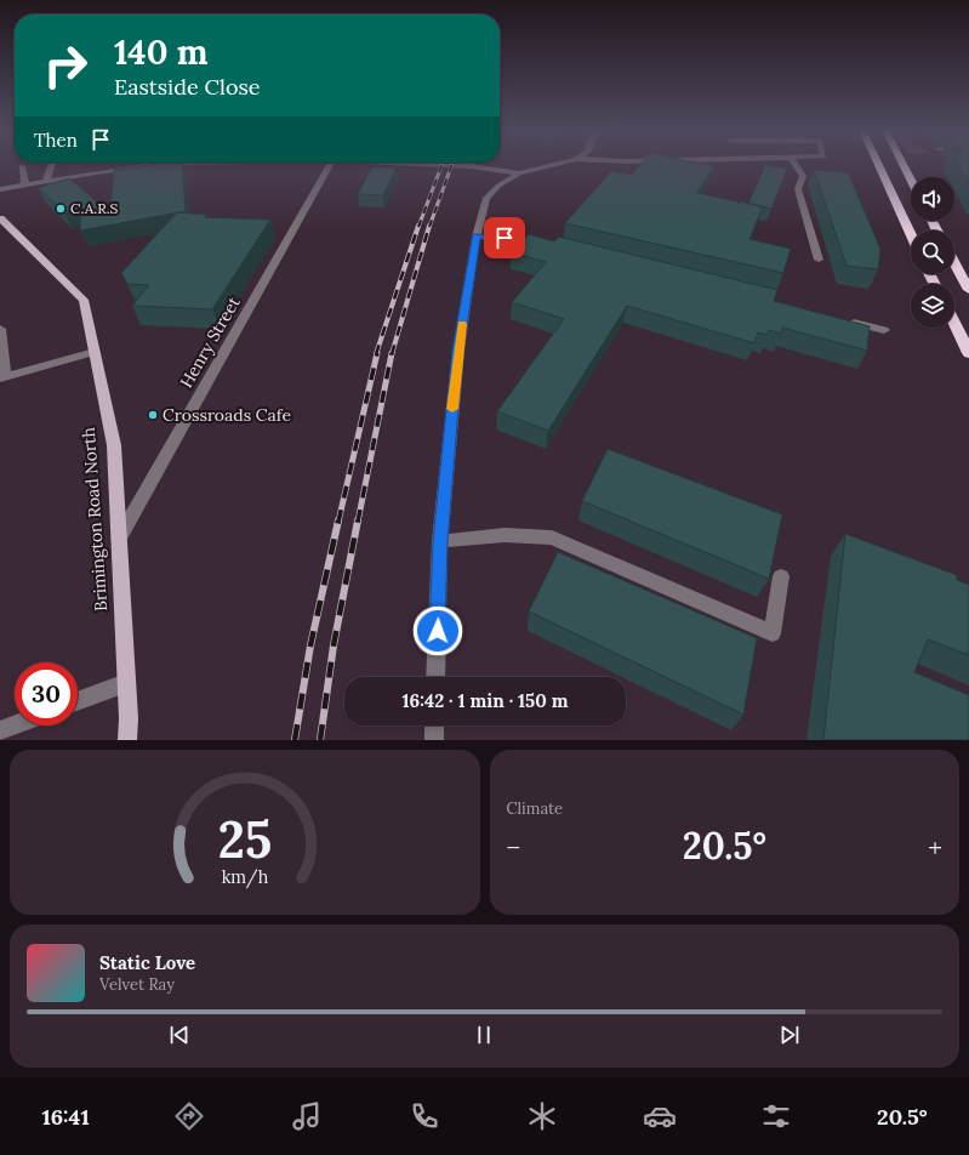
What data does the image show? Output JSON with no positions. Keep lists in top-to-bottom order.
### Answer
{
  "streets": {
    "main road": ["Brimington Road North"],
    "street": ["Henry Street"]
  },
  "crossings": [
    ["Henry Street", "Brimington Road North"]
  ],
  "places": ["C.A.R.S", "Crossroads Cafe"],
  "page": {
    "turn": ["140 m", "Eastside Close"],
    "then": "Then",
    "limit": "30",
    "trip": "16:42 · 1 min · 150 m",
    "tile": "Climate",
    "heat": ["−", "20.5°", "+"],
    "song": ["Static Love", "Velvet Ray"],
    "tabs": ["16:41", "20.5°"],
    "gauge": ["25", "km/h"]
  }
}
